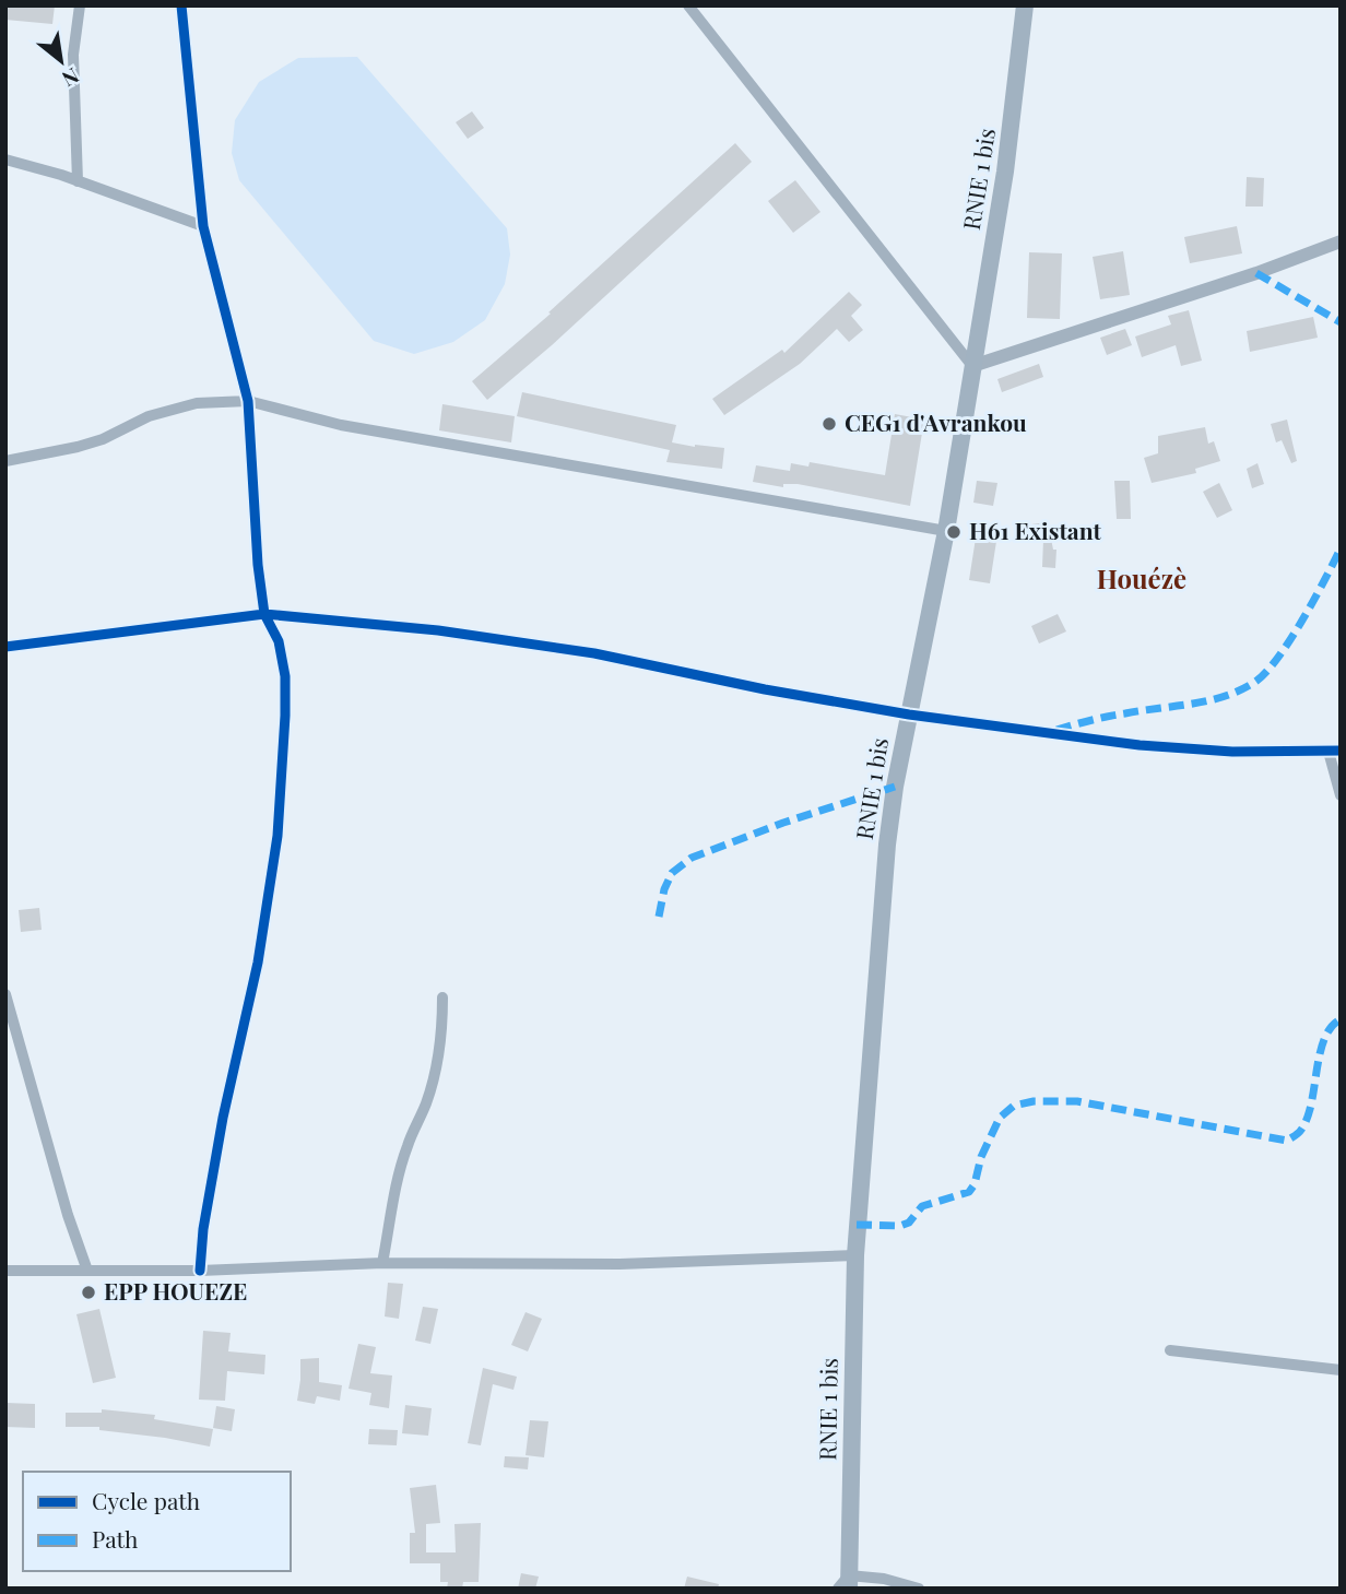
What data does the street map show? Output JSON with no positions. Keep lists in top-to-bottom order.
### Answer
{
  "streets": {
    "main road": ["RNIE 1 bis"]
  },
  "districts": ["Houézè"],
  "places": ["CEG1 d'Avrankou", "H61 Existant", "EPP HOUEZE"],
  "legend": ["Cycle path", "Path"],
  "north": "bottom right"
}
